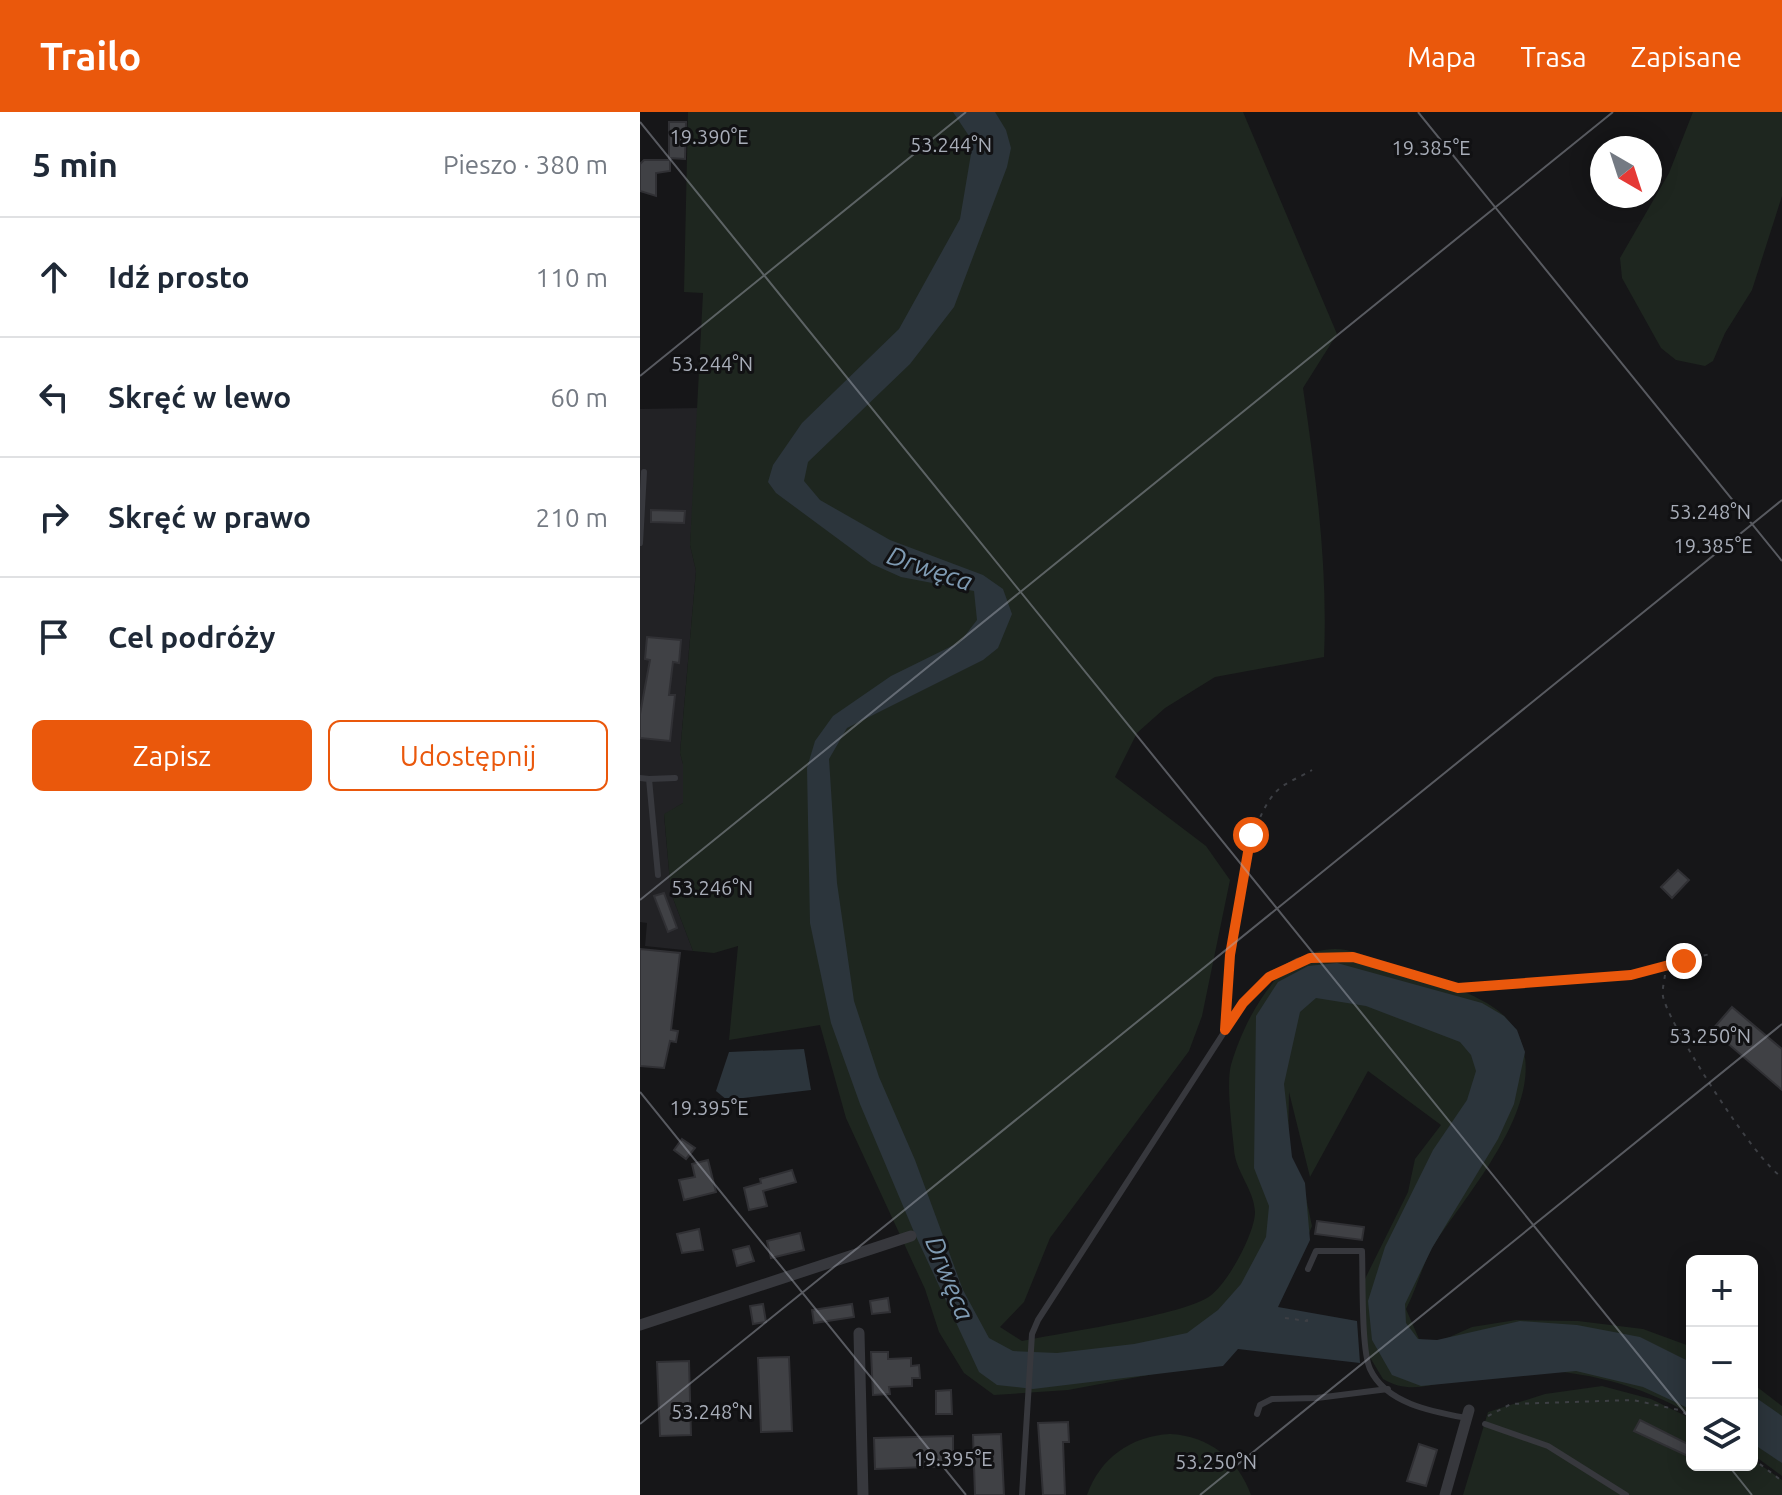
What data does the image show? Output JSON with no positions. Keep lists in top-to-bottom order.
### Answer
{
  "water": ["Drwęca"],
  "north": "bottom right",
  "page": {
    "header": "Trailo",
    "nav": ["Mapa", "Trasa", "Zapisane"],
    "heading": ["5 min", "Pieszo · 380 m"],
    "list": [
      ["Idź prosto", "110 m"],
      ["Skręć w lewo", "60 m"],
      ["Skręć w prawo", "210 m"],
      "Cel podróży"
    ],
    "buttons": ["Zapisz", "Udostępnij"],
    "map_buttons": ["+", "−"]
  },
  "coordinates": [
    "19.390°E",
    "53.244°N",
    "19.385°E",
    "53.248°N",
    "53.246°N",
    "53.250°N",
    "19.395°E"
  ]
}
